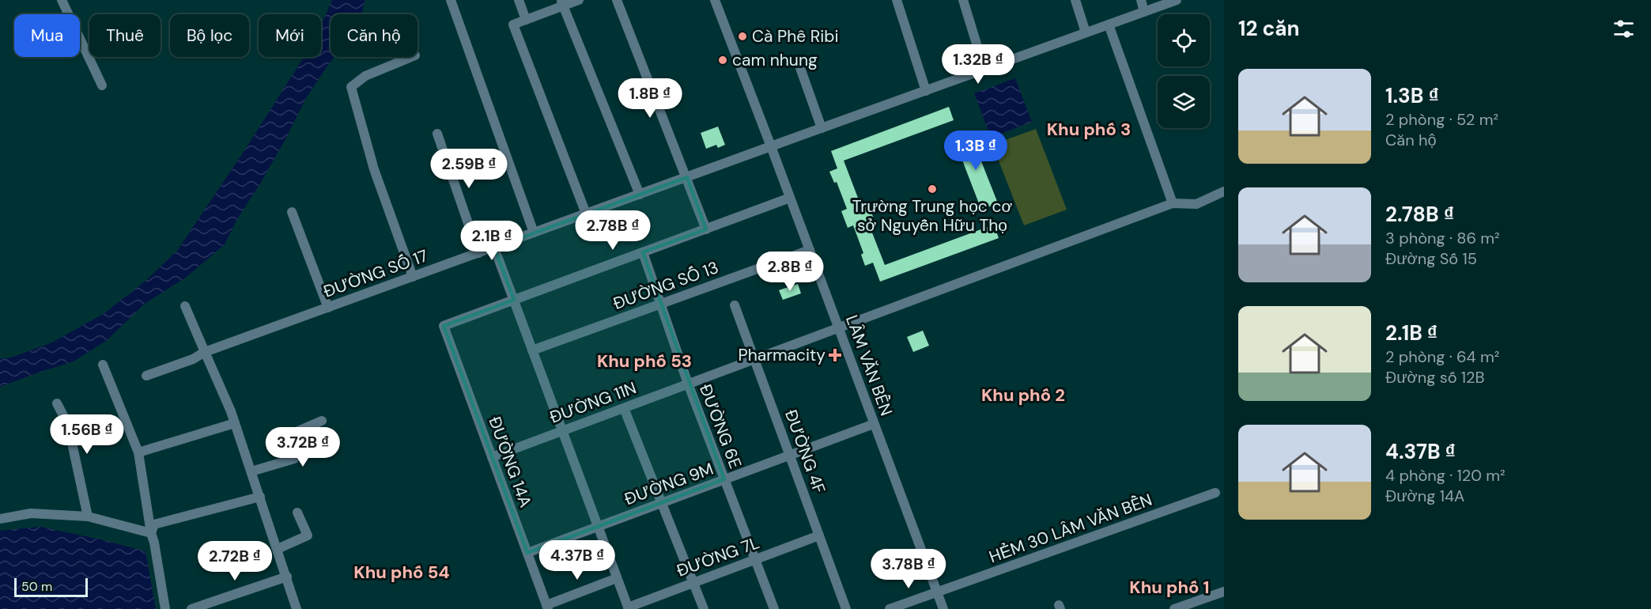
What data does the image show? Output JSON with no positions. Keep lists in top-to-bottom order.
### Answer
{
  "streets": {
    "street": [
      "ĐƯỜNG SỐ 17",
      "ĐƯỜNG SỐ 13",
      "LÂM VĂN BỀN",
      "ĐƯỜNG 11N",
      "ĐƯỜNG 6E",
      "ĐƯỜNG 4F",
      "ĐƯỜNG 14A",
      "ĐƯỜNG 9M",
      "HẺM 30 LÂM VĂN BỀN",
      "ĐƯỜNG 7L"
    ]
  },
  "crossings": [
    ["ĐƯỜNG SỐ 17", "LÂM VĂN BỀN"],
    ["ĐƯỜNG SỐ 13", "LÂM VĂN BỀN"],
    ["ĐƯỜNG SỐ 13", "ĐƯỜNG 6E"],
    ["LÂM VĂN BỀN", "ĐƯỜNG 11N"],
    ["LÂM VĂN BỀN", "ĐƯỜNG 9M"],
    ["LÂM VĂN BỀN", "HẺM 30 LÂM VĂN BỀN"],
    ["ĐƯỜNG 11N", "ĐƯỜNG 6E"],
    ["ĐƯỜNG 11N", "ĐƯỜNG 4F"],
    ["ĐƯỜNG 11N", "ĐƯỜNG 14A"],
    ["ĐƯỜNG 6E", "ĐƯỜNG 9M"],
    ["ĐƯỜNG 6E", "ĐƯỜNG 7L"],
    ["ĐƯỜNG 4F", "ĐƯỜNG 9M"],
    ["ĐƯỜNG 4F", "ĐƯỜNG 7L"],
    ["ĐƯỜNG 14A", "ĐƯỜNG 9M"]
  ],
  "districts": [
    "Khu phố 3",
    "Khu phố 53",
    "Khu phố 2",
    "Khu phố 54",
    "Khu phố 1"
  ],
  "places": {
    "other": ["Cà Phê Ribi", "cam nhung", "Trường Trung học cơ sở Nguyễn Hữu Thọ"],
    "health": ["Pharmacity"]
  },
  "scale_bar": "50 m",
  "page": {
    "heading": "12 căn",
    "chip": [
      "Mua",
      "Thuê",
      "Bộ lọc",
      "Mới",
      "Căn hộ"
    ],
    "price": [
      "1.32B ₫",
      "1.8B ₫",
      "1.3B ₫",
      "2.59B ₫",
      "2.78B ₫",
      "2.1B ₫",
      "2.8B ₫",
      "1.56B ₫",
      "3.72B ₫",
      "4.37B ₫",
      "2.72B ₫",
      "3.78B ₫"
    ],
    "list": [
      {
        "name": "1.3B ₫",
        "note": "2 phòng · 52 m² · Căn hộ"
      },
      {
        "name": "2.78B ₫",
        "note": "3 phòng · 86 m² · Đường Số 15"
      },
      {
        "name": "2.1B ₫",
        "note": "2 phòng · 64 m² · Đường số 12B"
      },
      {
        "name": "4.37B ₫",
        "note": "4 phòng · 120 m² · Đường 14A"
      }
    ],
    "scale": "50 m"
  }
}
